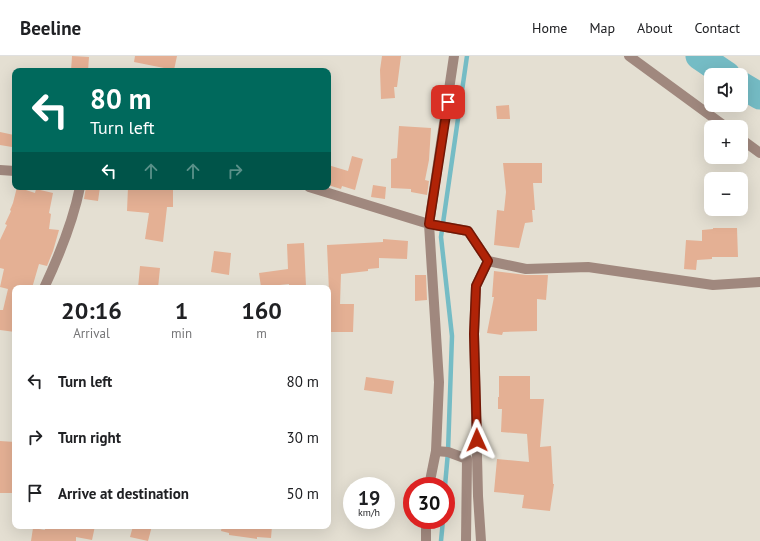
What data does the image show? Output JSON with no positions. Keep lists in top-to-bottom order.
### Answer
{
  "page": {
    "header": "Beeline",
    "nav": [
      "Home",
      "Map",
      "About",
      "Contact"
    ],
    "map_buttons": ["+", "−"],
    "turn": ["80 m", "Turn left"],
    "eta": [
      "20:16",
      "Arrival",
      "1",
      "min",
      "160",
      "m"
    ],
    "list": [
      {
        "name": "Turn left",
        "value": "80 m"
      },
      {
        "name": "Turn right",
        "value": "30 m"
      },
      {
        "name": "Arrive at destination",
        "value": "50 m"
      }
    ],
    "speed": "19 km/h",
    "limit": "30"
  }
}
